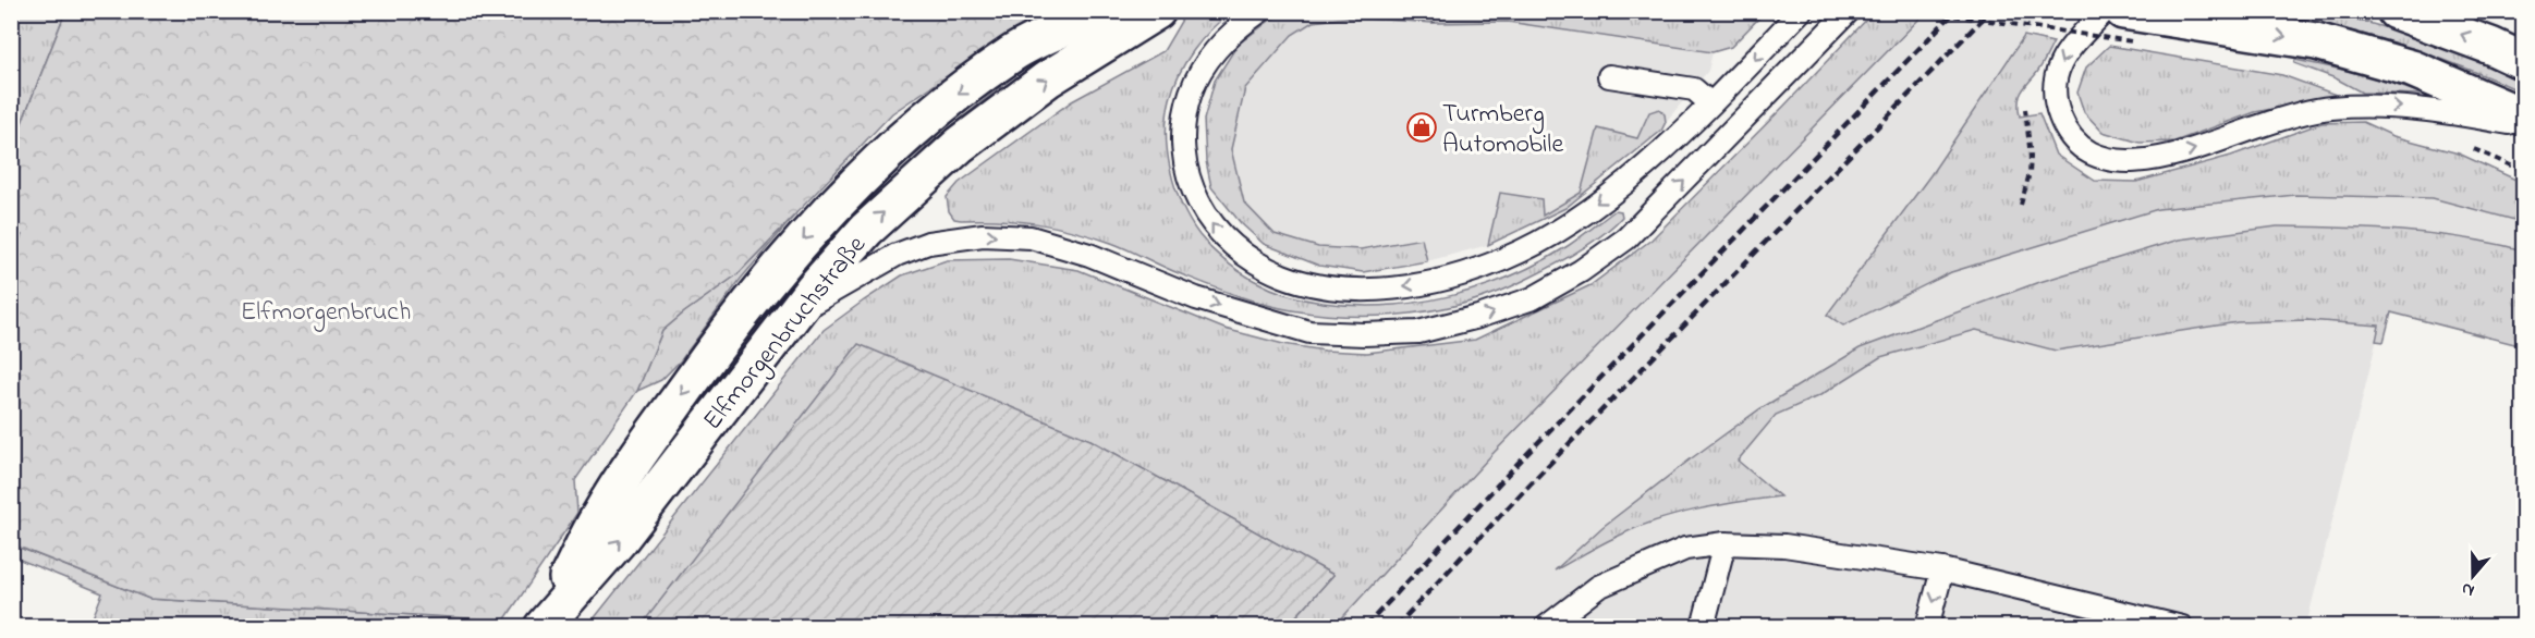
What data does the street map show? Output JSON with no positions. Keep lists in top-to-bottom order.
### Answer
{
  "streets": {
    "main road": ["Elfmorgenbruchstraße"]
  },
  "parks": ["Elfmorgenbruch"],
  "places": {
    "shop": ["Turmberg Automobile"]
  },
  "north": "bottom"
}
